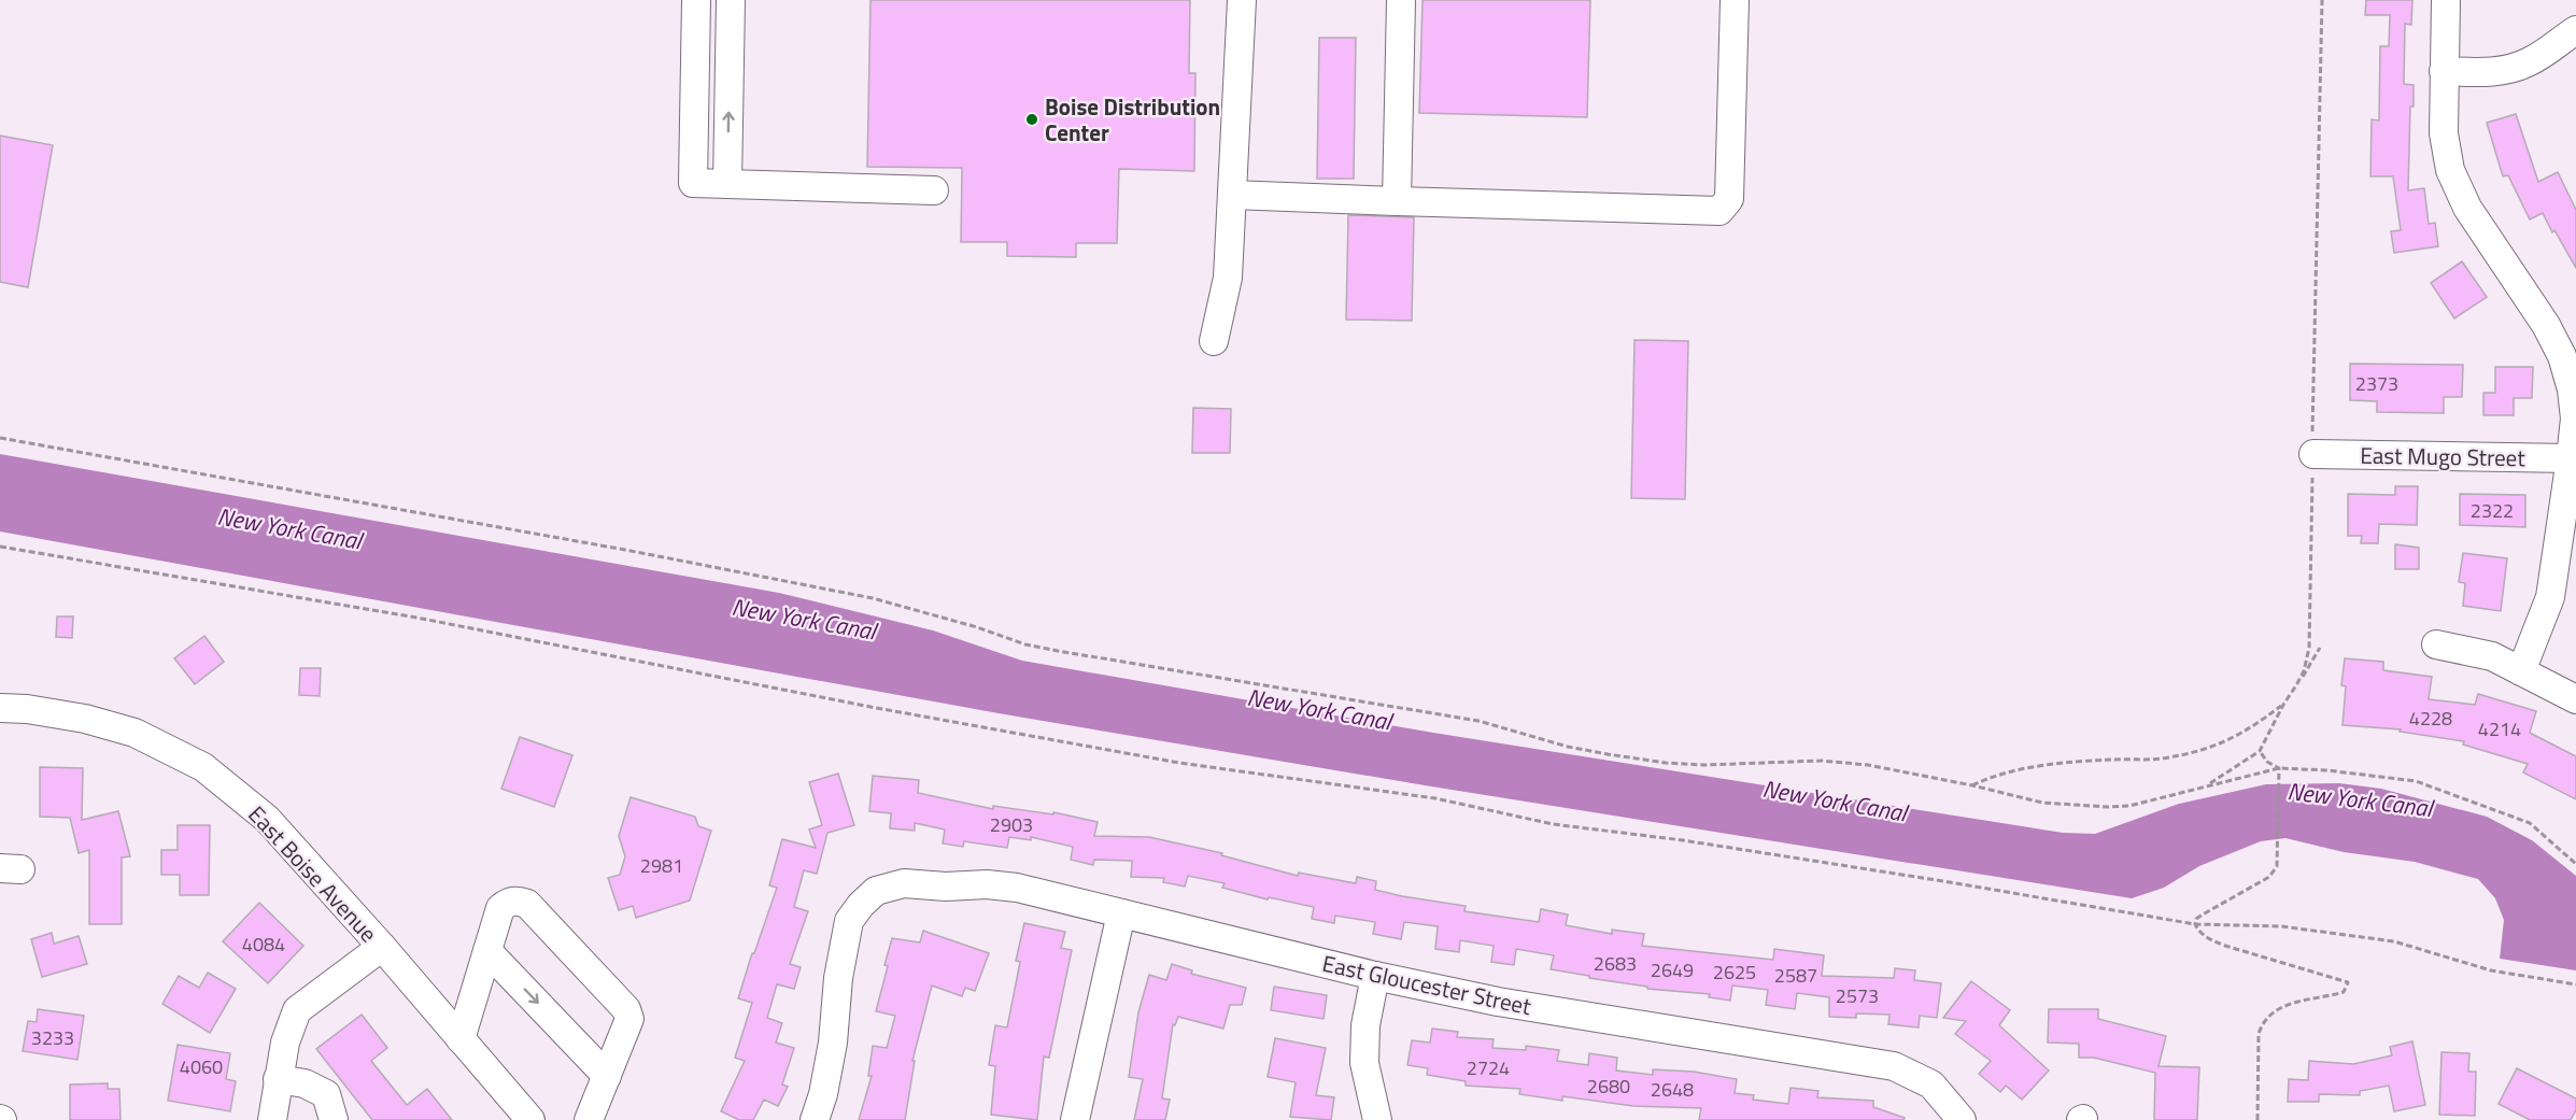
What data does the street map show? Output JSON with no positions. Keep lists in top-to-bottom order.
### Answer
{
  "streets": {
    "street": ["East Mugo Street", "East Boise Avenue", "East Gloucester Street"]
  },
  "water": ["New York Canal"],
  "places": ["Boise Distribution Center"],
  "house_numbers": [
    "2373",
    "2322",
    "4228",
    "4214",
    "2903",
    "2981",
    "4084",
    "2683",
    "2649",
    "2625",
    "2587",
    "2573",
    "3233",
    "4060",
    "2724",
    "2680",
    "2648"
  ]
}
